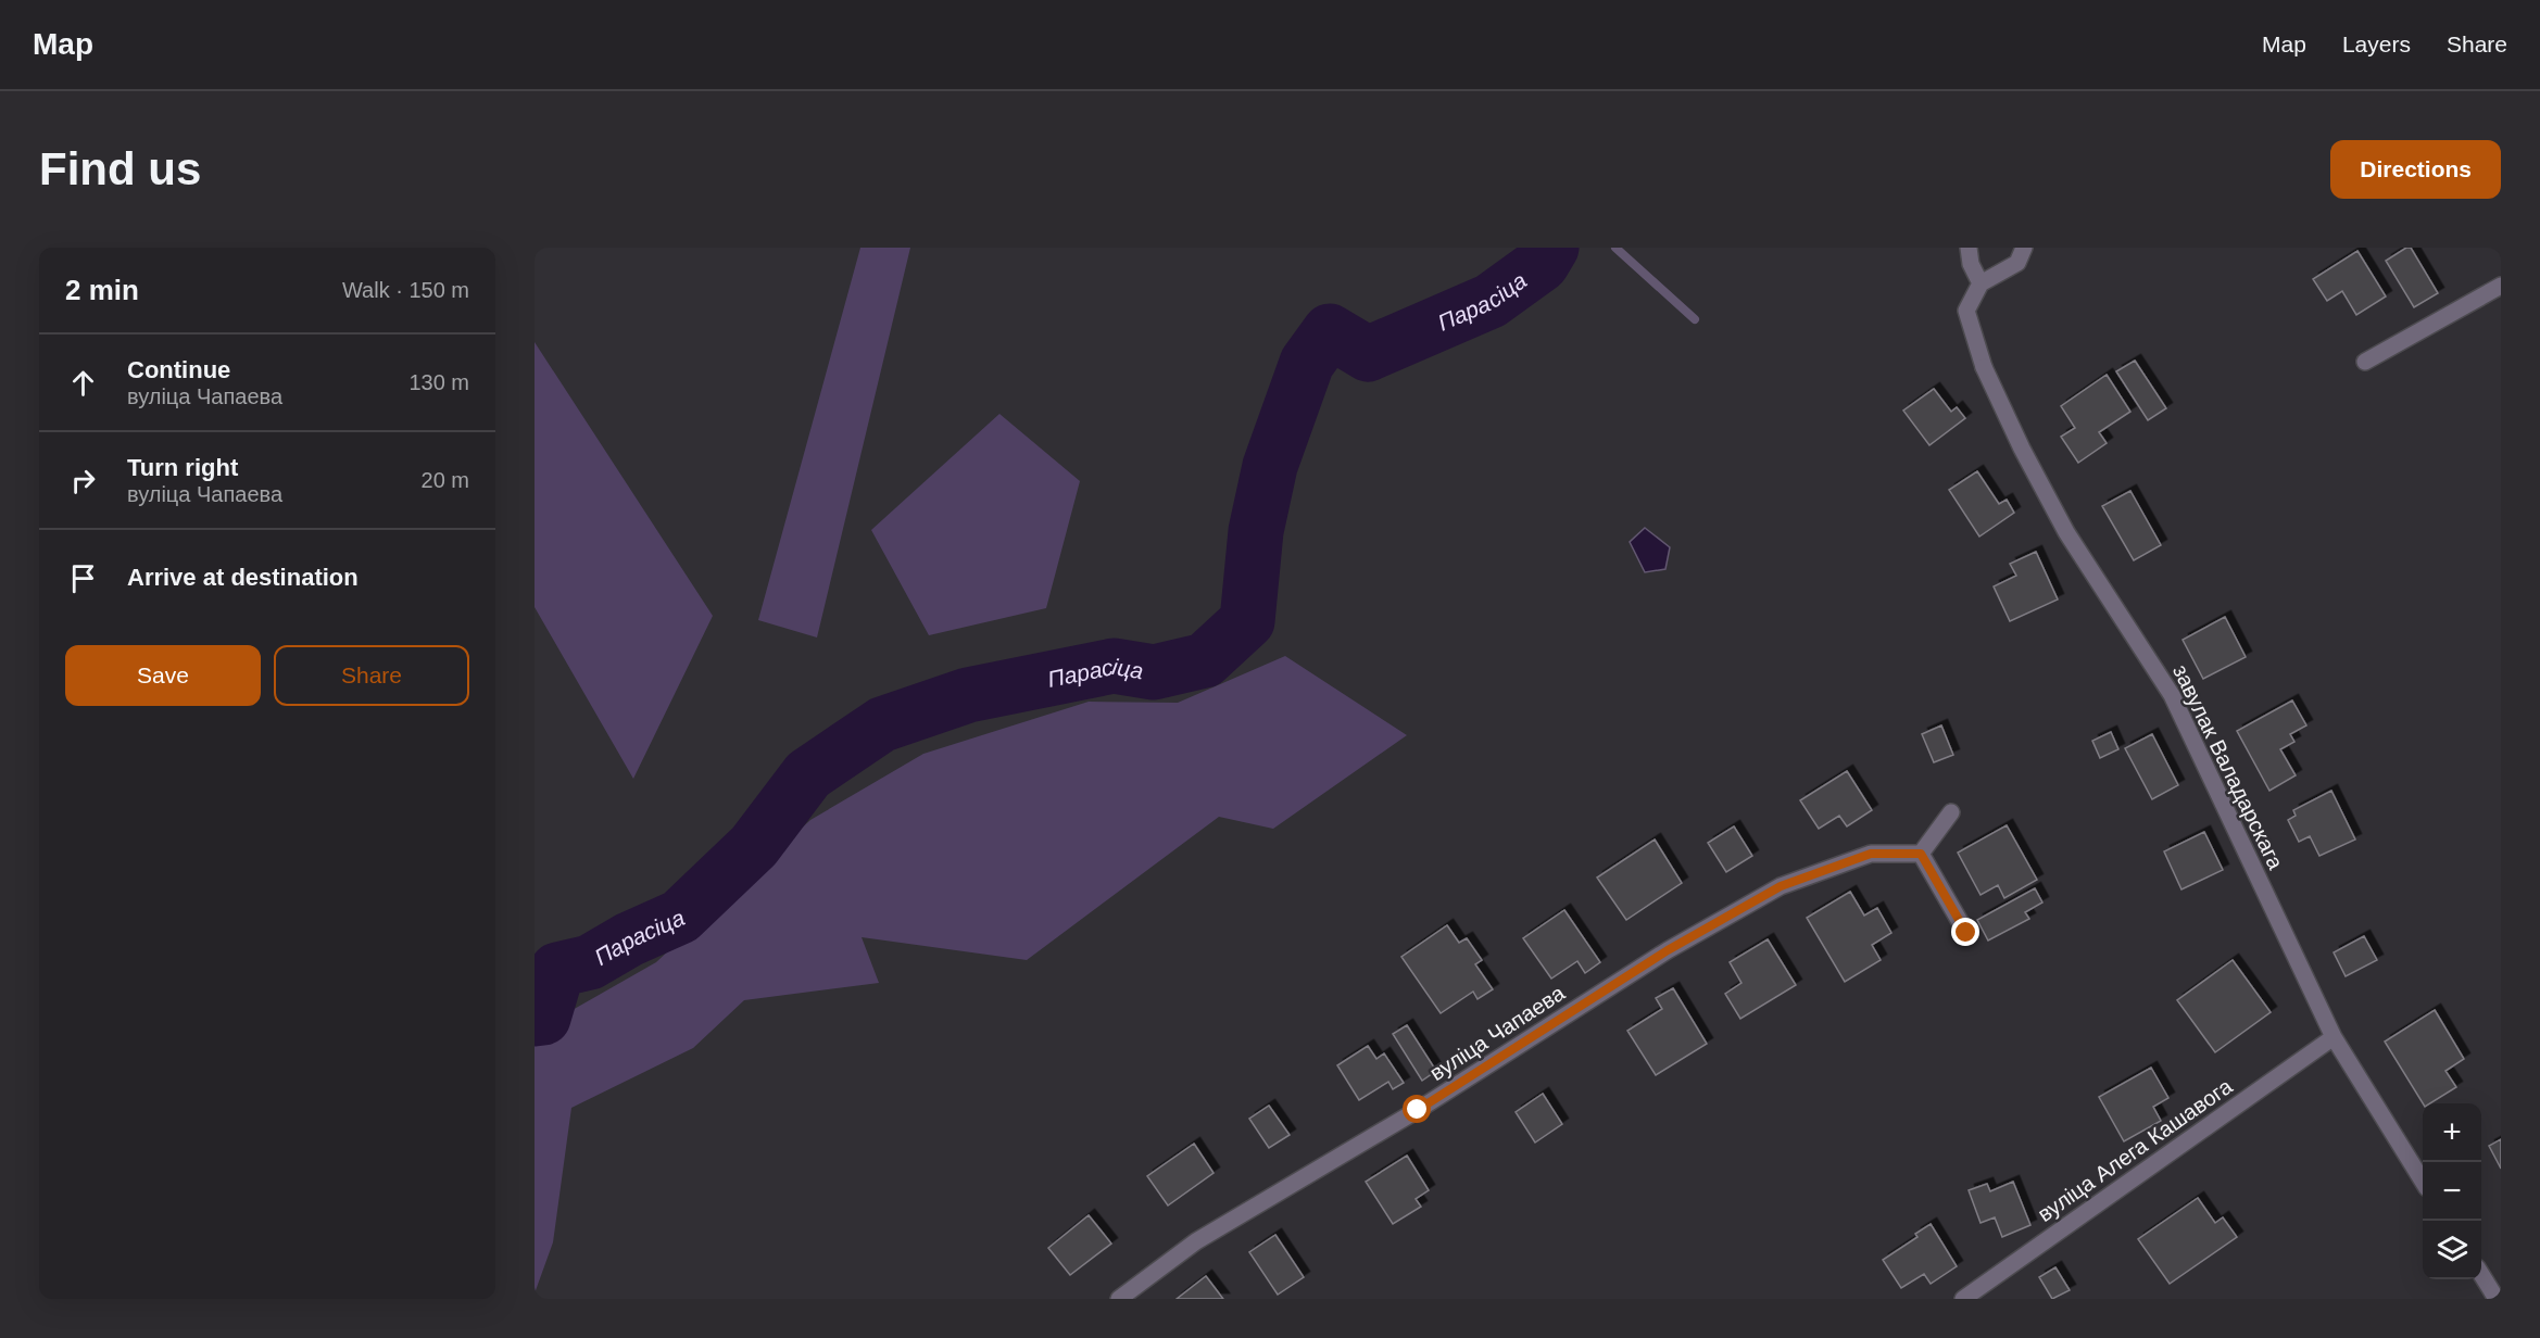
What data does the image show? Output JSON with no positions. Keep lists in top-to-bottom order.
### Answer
{
  "streets": {
    "street": ["завулак Валадарскага", "вуліца Чапаева", "вуліца Алега Кашавога"]
  },
  "crossings": [
    ["завулак Валадарскага", "вуліца Алега Кашавога"]
  ],
  "water": ["Парасіца"],
  "page": {
    "header": "Map",
    "nav": ["Map", "Layers", "Share"],
    "buttons": [
      "Directions",
      ["Save", "Share"]
    ],
    "title": "Find us",
    "heading": ["2 min", "Walk · 150 m"],
    "list": [
      ["Continue", "вуліца Чапаева", "130 m"],
      ["Turn right", "вуліца Чапаева", "20 m"],
      "Arrive at destination"
    ],
    "map_buttons": ["+", "−"]
  }
}
